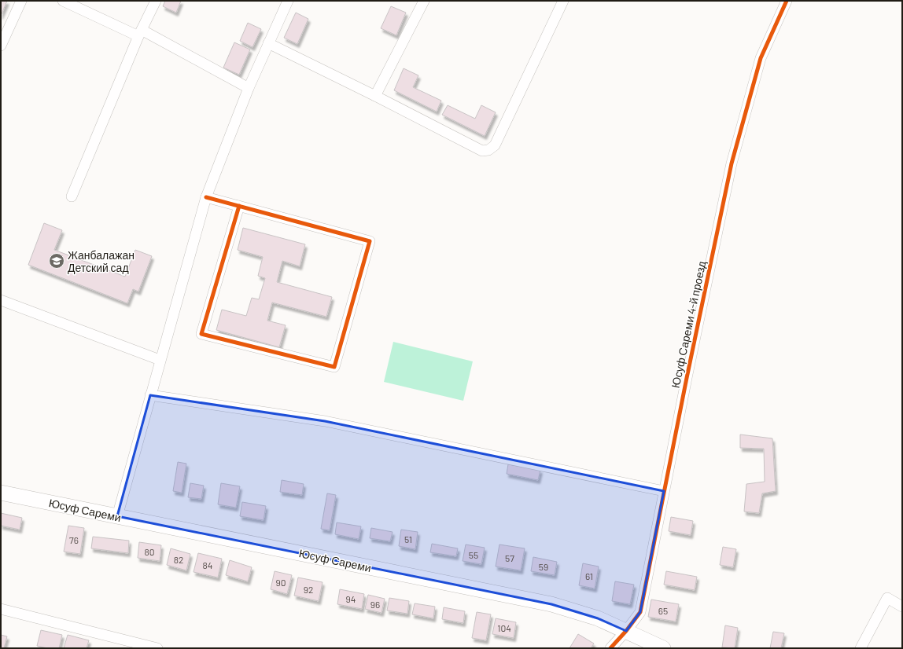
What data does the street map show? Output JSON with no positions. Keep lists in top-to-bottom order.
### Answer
{
  "streets": {
    "main road": ["Юсуф Сареми"],
    "street": ["Юсуф Сареми 4-й проезд"]
  },
  "crossings": [
    ["Юсуф Сареми 4-й проезд", "Юсуф Сареми"]
  ],
  "places": {
    "school or university": ["Жанбалажан Детский сад"]
  },
  "house_numbers": [
    "51",
    "76",
    "80",
    "55",
    "57",
    "82",
    "84",
    "59",
    "61",
    "90",
    "92",
    "94",
    "96",
    "65",
    "104"
  ]
}
